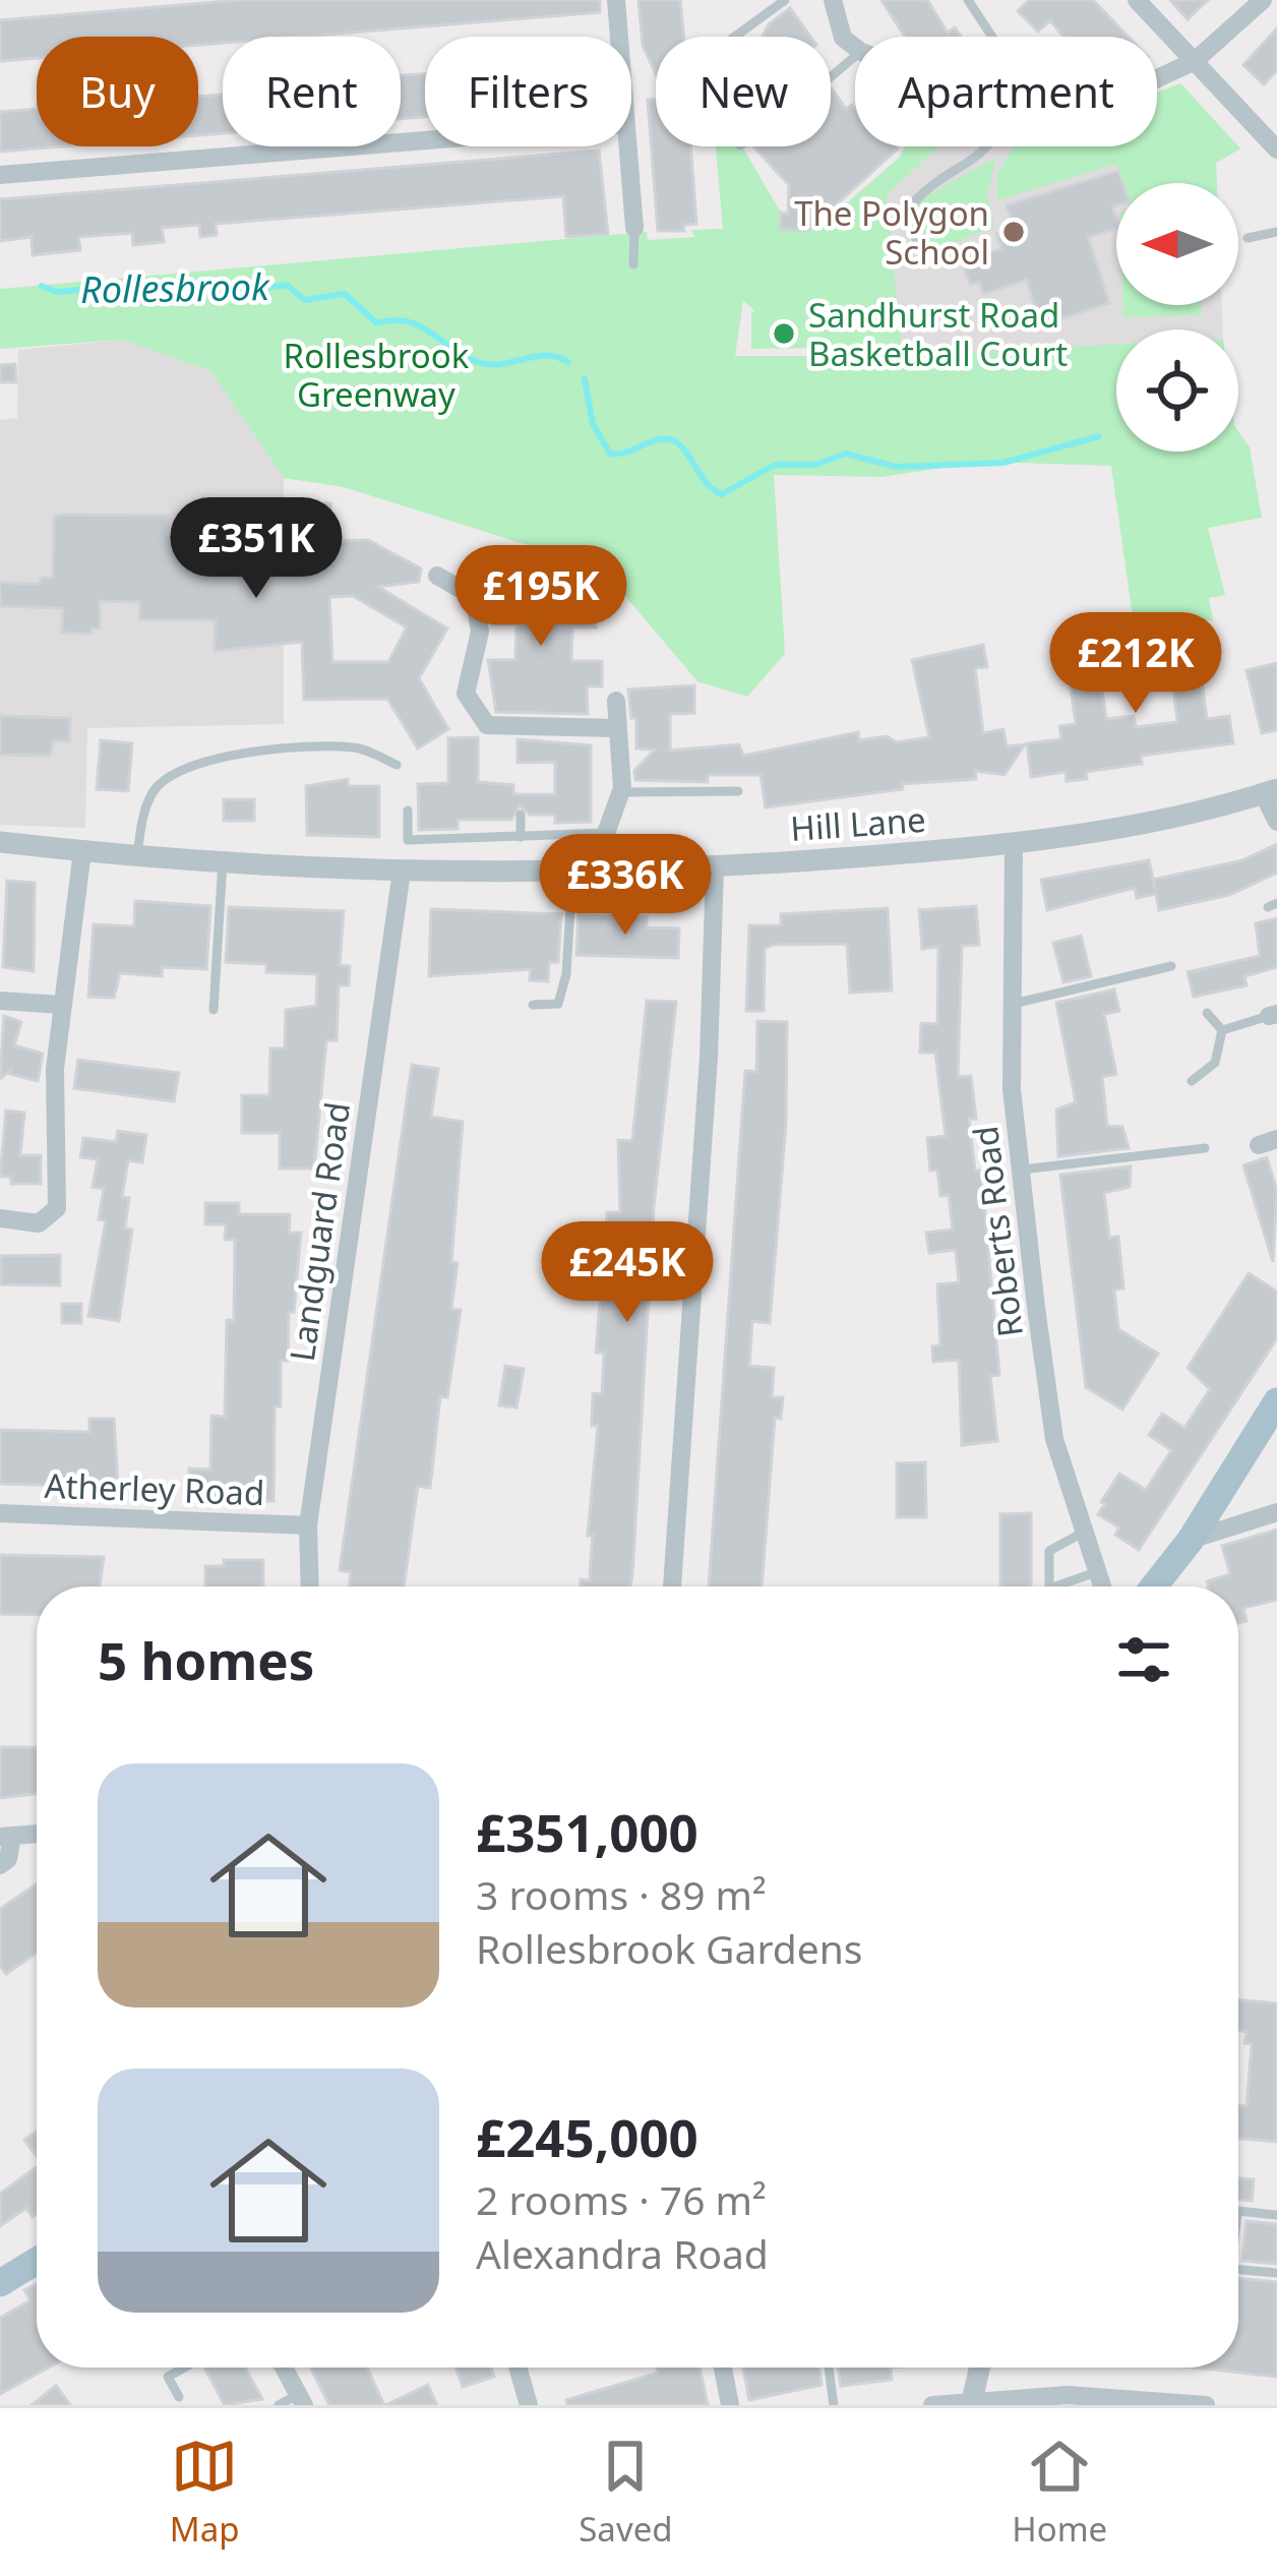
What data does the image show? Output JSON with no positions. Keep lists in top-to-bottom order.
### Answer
{
  "streets": {
    "street": [
      "Hill Lane",
      "Landguard Road",
      "Roberts Road",
      "Atherley Road"
    ]
  },
  "crossings": [
    ["Hill Lane", "Landguard Road"],
    ["Hill Lane", "Roberts Road"],
    ["Landguard Road", "Atherley Road"]
  ],
  "water": ["Rollesbrook"],
  "parks": ["Rollesbrook Greenway"],
  "places": ["The Polygon School", "Sandhurst Road Basketball Court"],
  "north": "left",
  "page": {
    "chip": [
      "Buy",
      "Rent",
      "Filters",
      "New",
      "Apartment"
    ],
    "price": [
      "£351K",
      "£195K",
      "£212K",
      "£336K",
      "£245K"
    ],
    "heading": "5 homes",
    "list": [
      {
        "name": "£351,000",
        "note": "3 rooms · 89 m² · Rollesbrook Gardens"
      },
      {
        "name": "£245,000",
        "note": "2 rooms · 76 m² · Alexandra Road"
      }
    ],
    "tabs": ["Map", "Saved", "Home"]
  }
}
